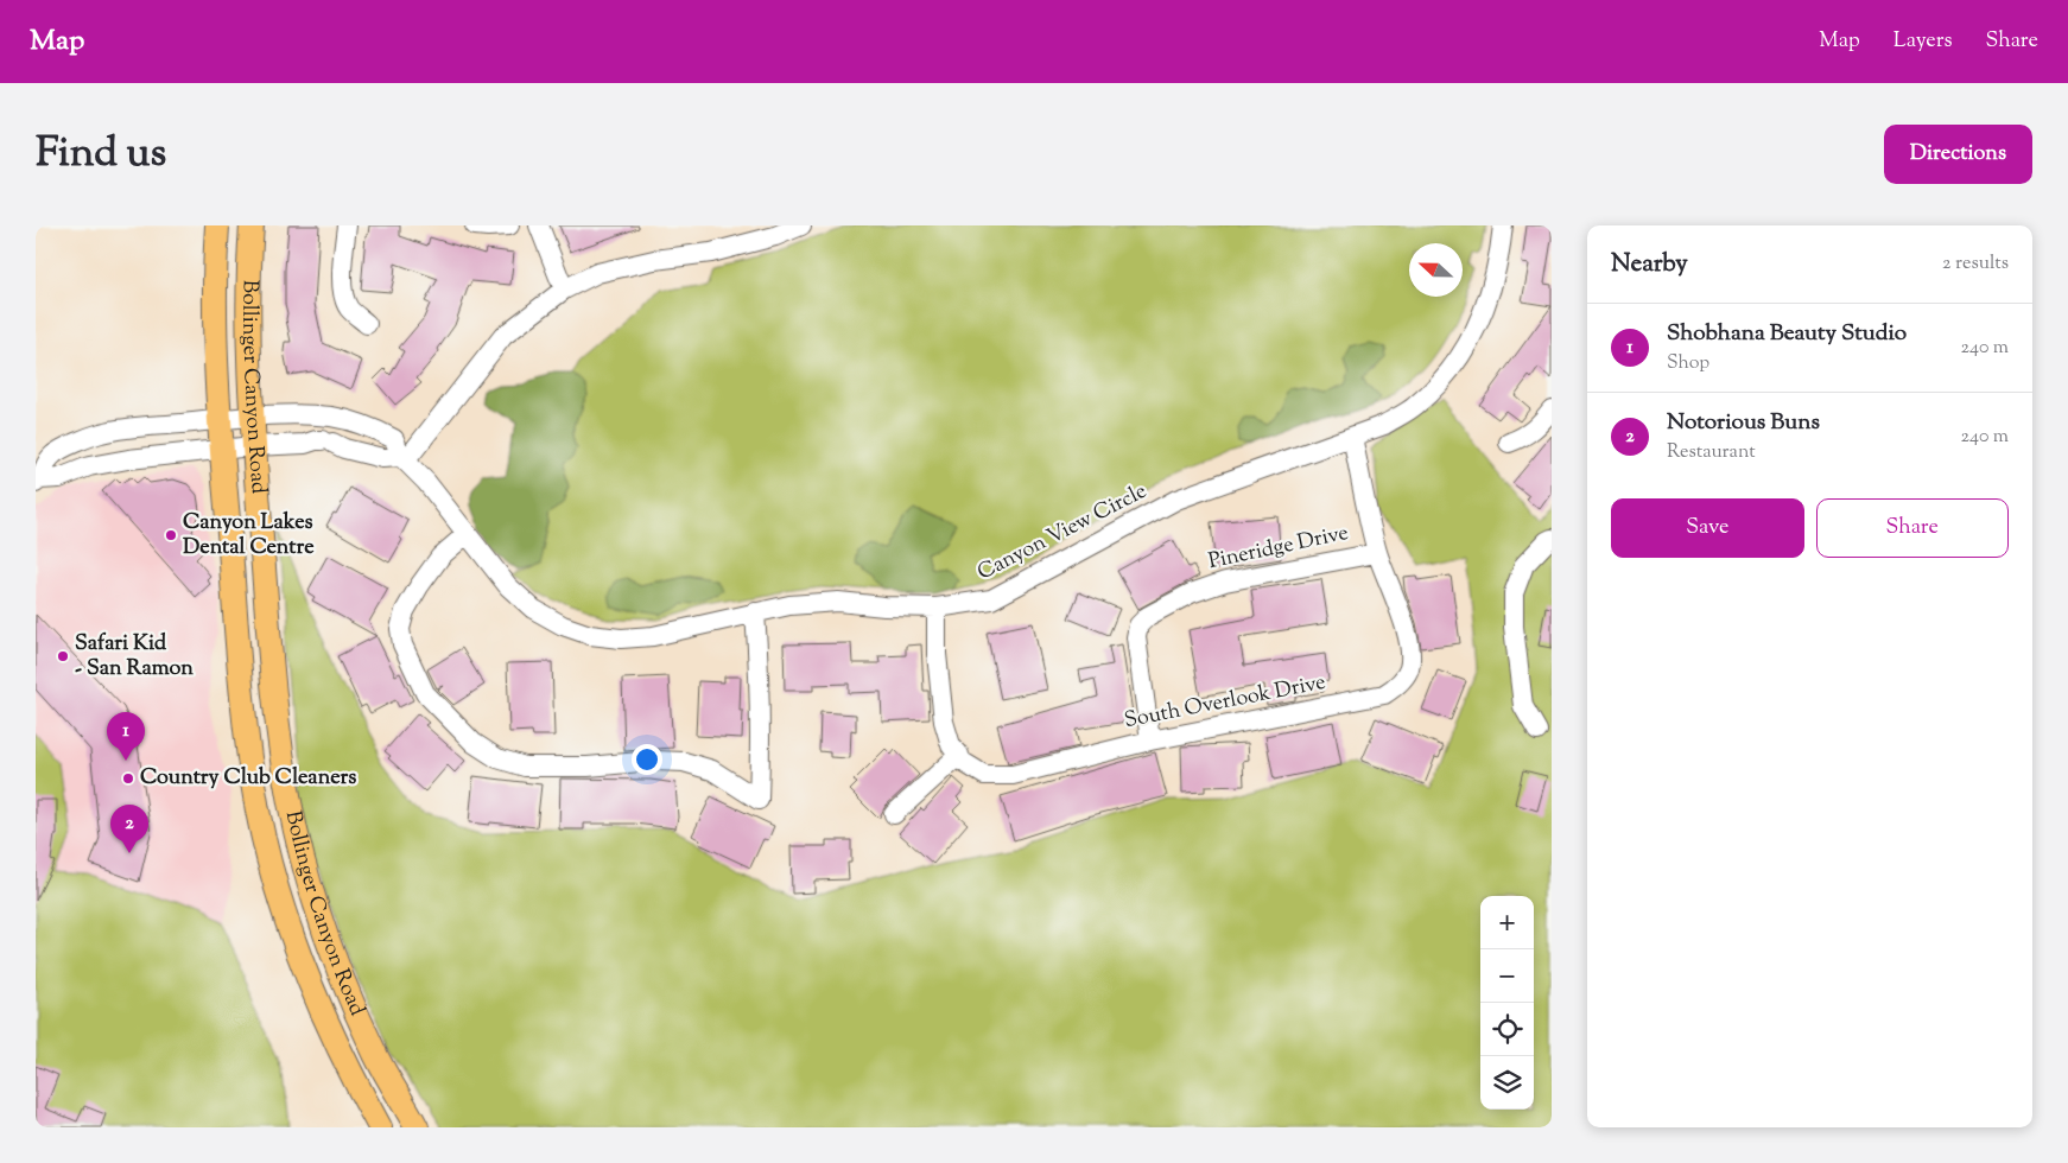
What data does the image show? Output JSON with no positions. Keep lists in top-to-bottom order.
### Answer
{
  "streets": {
    "main road": ["Bollinger Canyon Road"],
    "street": ["Canyon View Circle", "Pineridge Drive", "South Overlook Drive"]
  },
  "crossings": [
    ["Bollinger Canyon Road", "Canyon View Circle"],
    ["Canyon View Circle", "South Overlook Drive"],
    ["Pineridge Drive", "South Overlook Drive"]
  ],
  "places": ["Canyon Lakes Dental Centre", "Safari Kid - San Ramon", "Country Club Cleaners"],
  "north": "left",
  "page": {
    "header": "Map",
    "nav": ["Map", "Layers", "Share"],
    "title": "Find us",
    "buttons": [
      "Directions",
      ["Save", "Share"]
    ],
    "heading": ["Nearby", "2 results"],
    "list": [
      {
        "mark": "1",
        "name": "Shobhana Beauty Studio",
        "note": "Shop",
        "value": "240 m"
      },
      {
        "mark": "2",
        "name": "Notorious Buns",
        "note": "Restaurant",
        "value": "240 m"
      }
    ],
    "pins": ["1", "2"],
    "map_buttons": ["+", "−"]
  }
}
